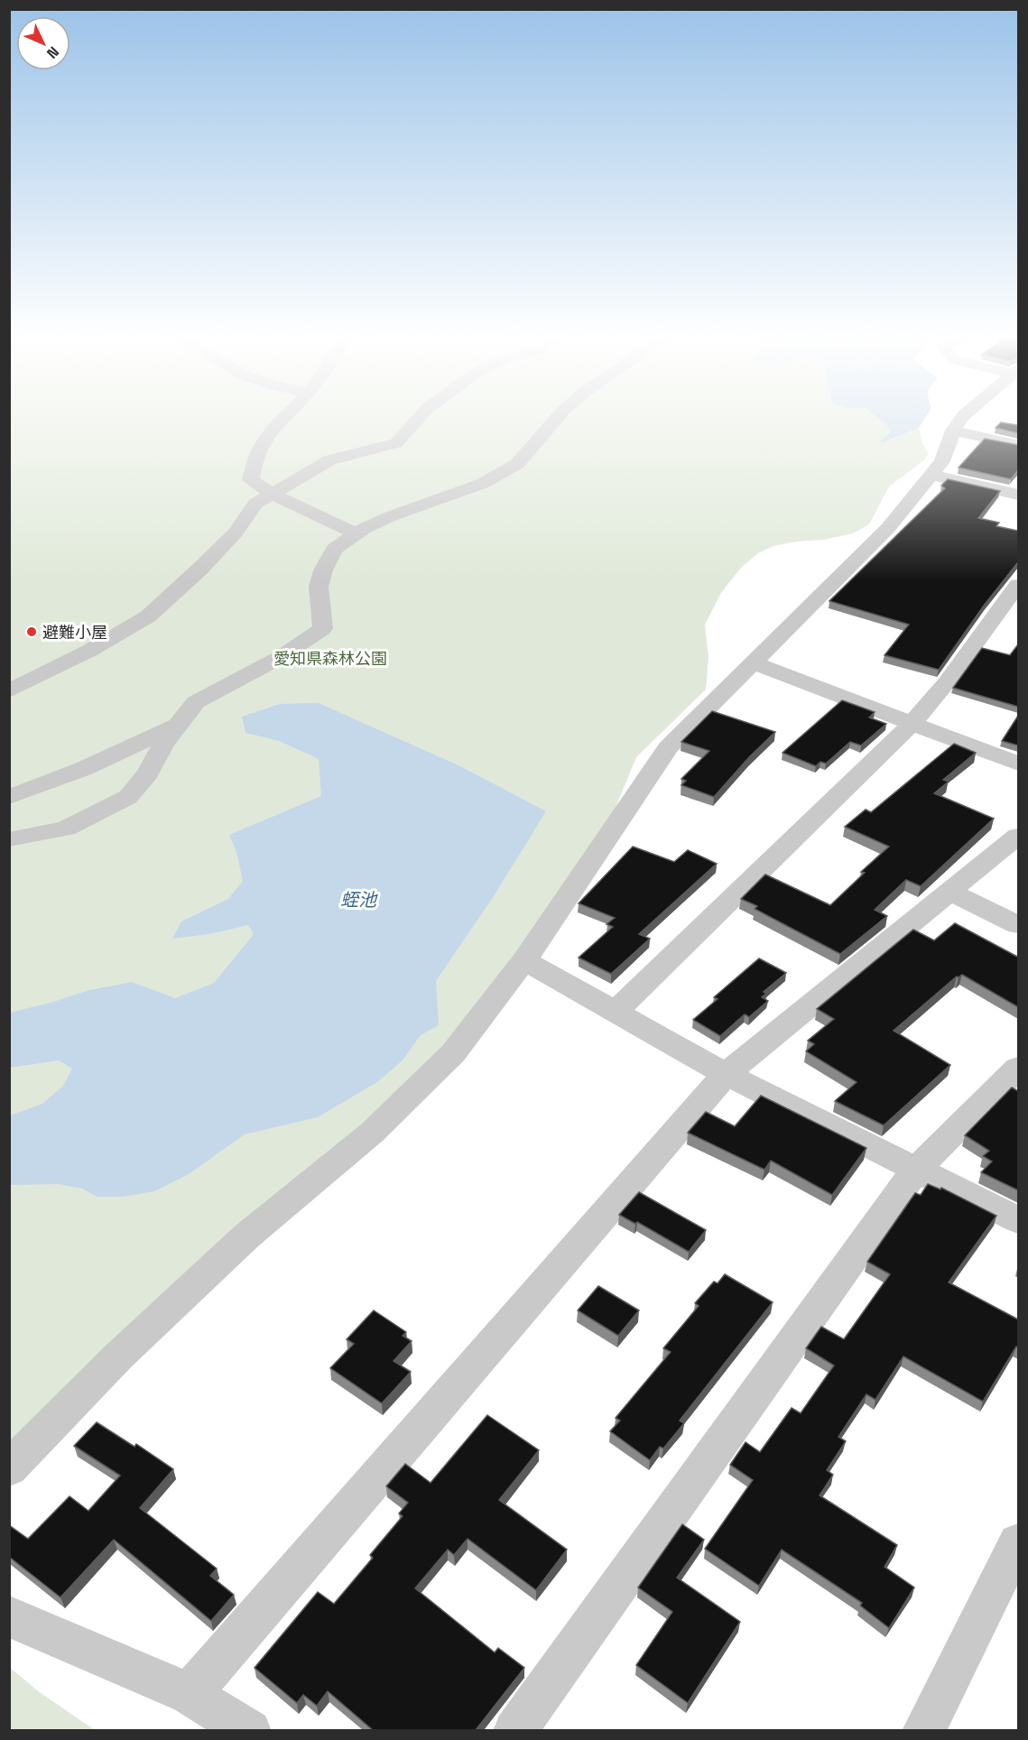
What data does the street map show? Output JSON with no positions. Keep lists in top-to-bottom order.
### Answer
{
  "water": ["蛭池"],
  "parks": ["愛知県森林公園"],
  "places": ["避難小屋"],
  "north": "bottom right"
}
